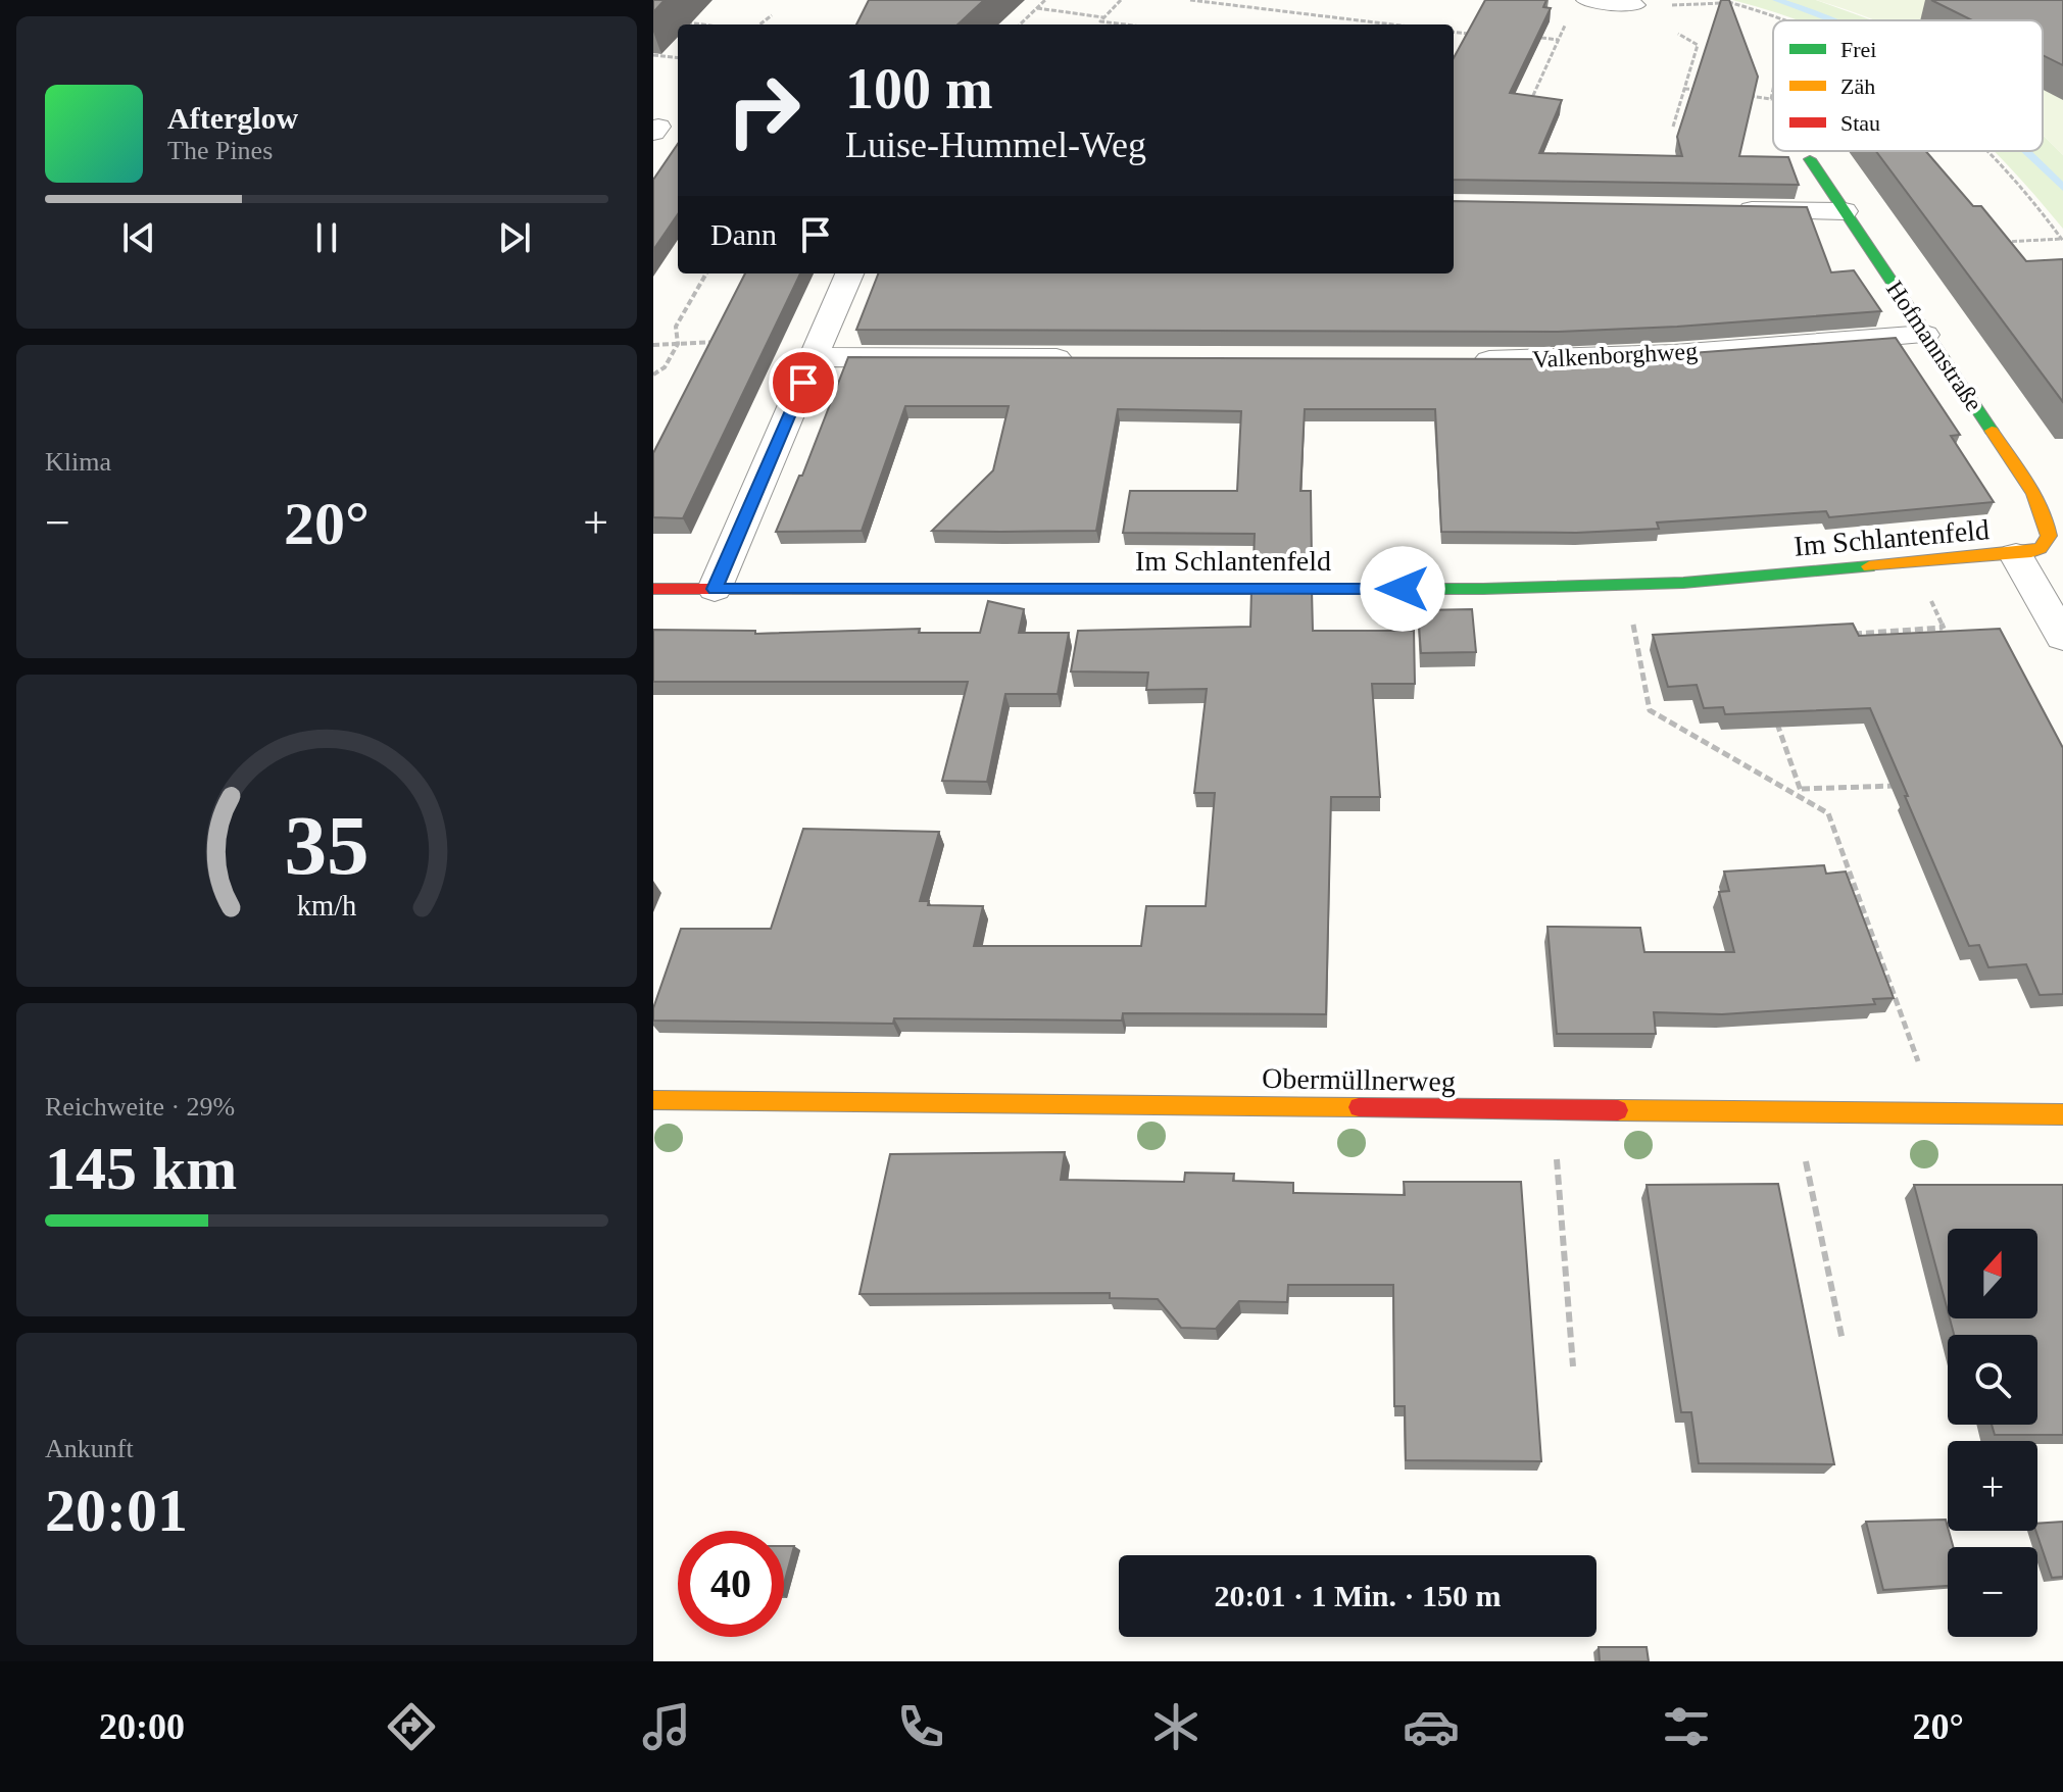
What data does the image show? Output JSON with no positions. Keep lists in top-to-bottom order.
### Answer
{
  "streets": {
    "street": [
      "Hofmannstraße",
      "Valkenborghweg",
      "Im Schlantenfeld",
      "Obermüllnerweg"
    ]
  },
  "crossings": [
    ["Hofmannstraße", "Valkenborghweg"],
    ["Hofmannstraße", "Im Schlantenfeld"]
  ],
  "legend": ["Frei", "Zäh", "Stau"],
  "north": "top",
  "page": {
    "turn": ["100 m", "Luise-Hummel-Weg"],
    "song": ["Afterglow", "The Pines"],
    "then": "Dann",
    "tile": [
      "Klima",
      ["Reichweite · 29%", "145 km"],
      ["Ankunft", "20:01"]
    ],
    "heat": ["−", "20°", "+"],
    "map_buttons": ["+", "−"],
    "limit": "40",
    "trip": "20:01 · 1 Min. · 150 m",
    "tabs": ["20:00", "20°"],
    "gauge": ["35", "km/h"]
  }
}
